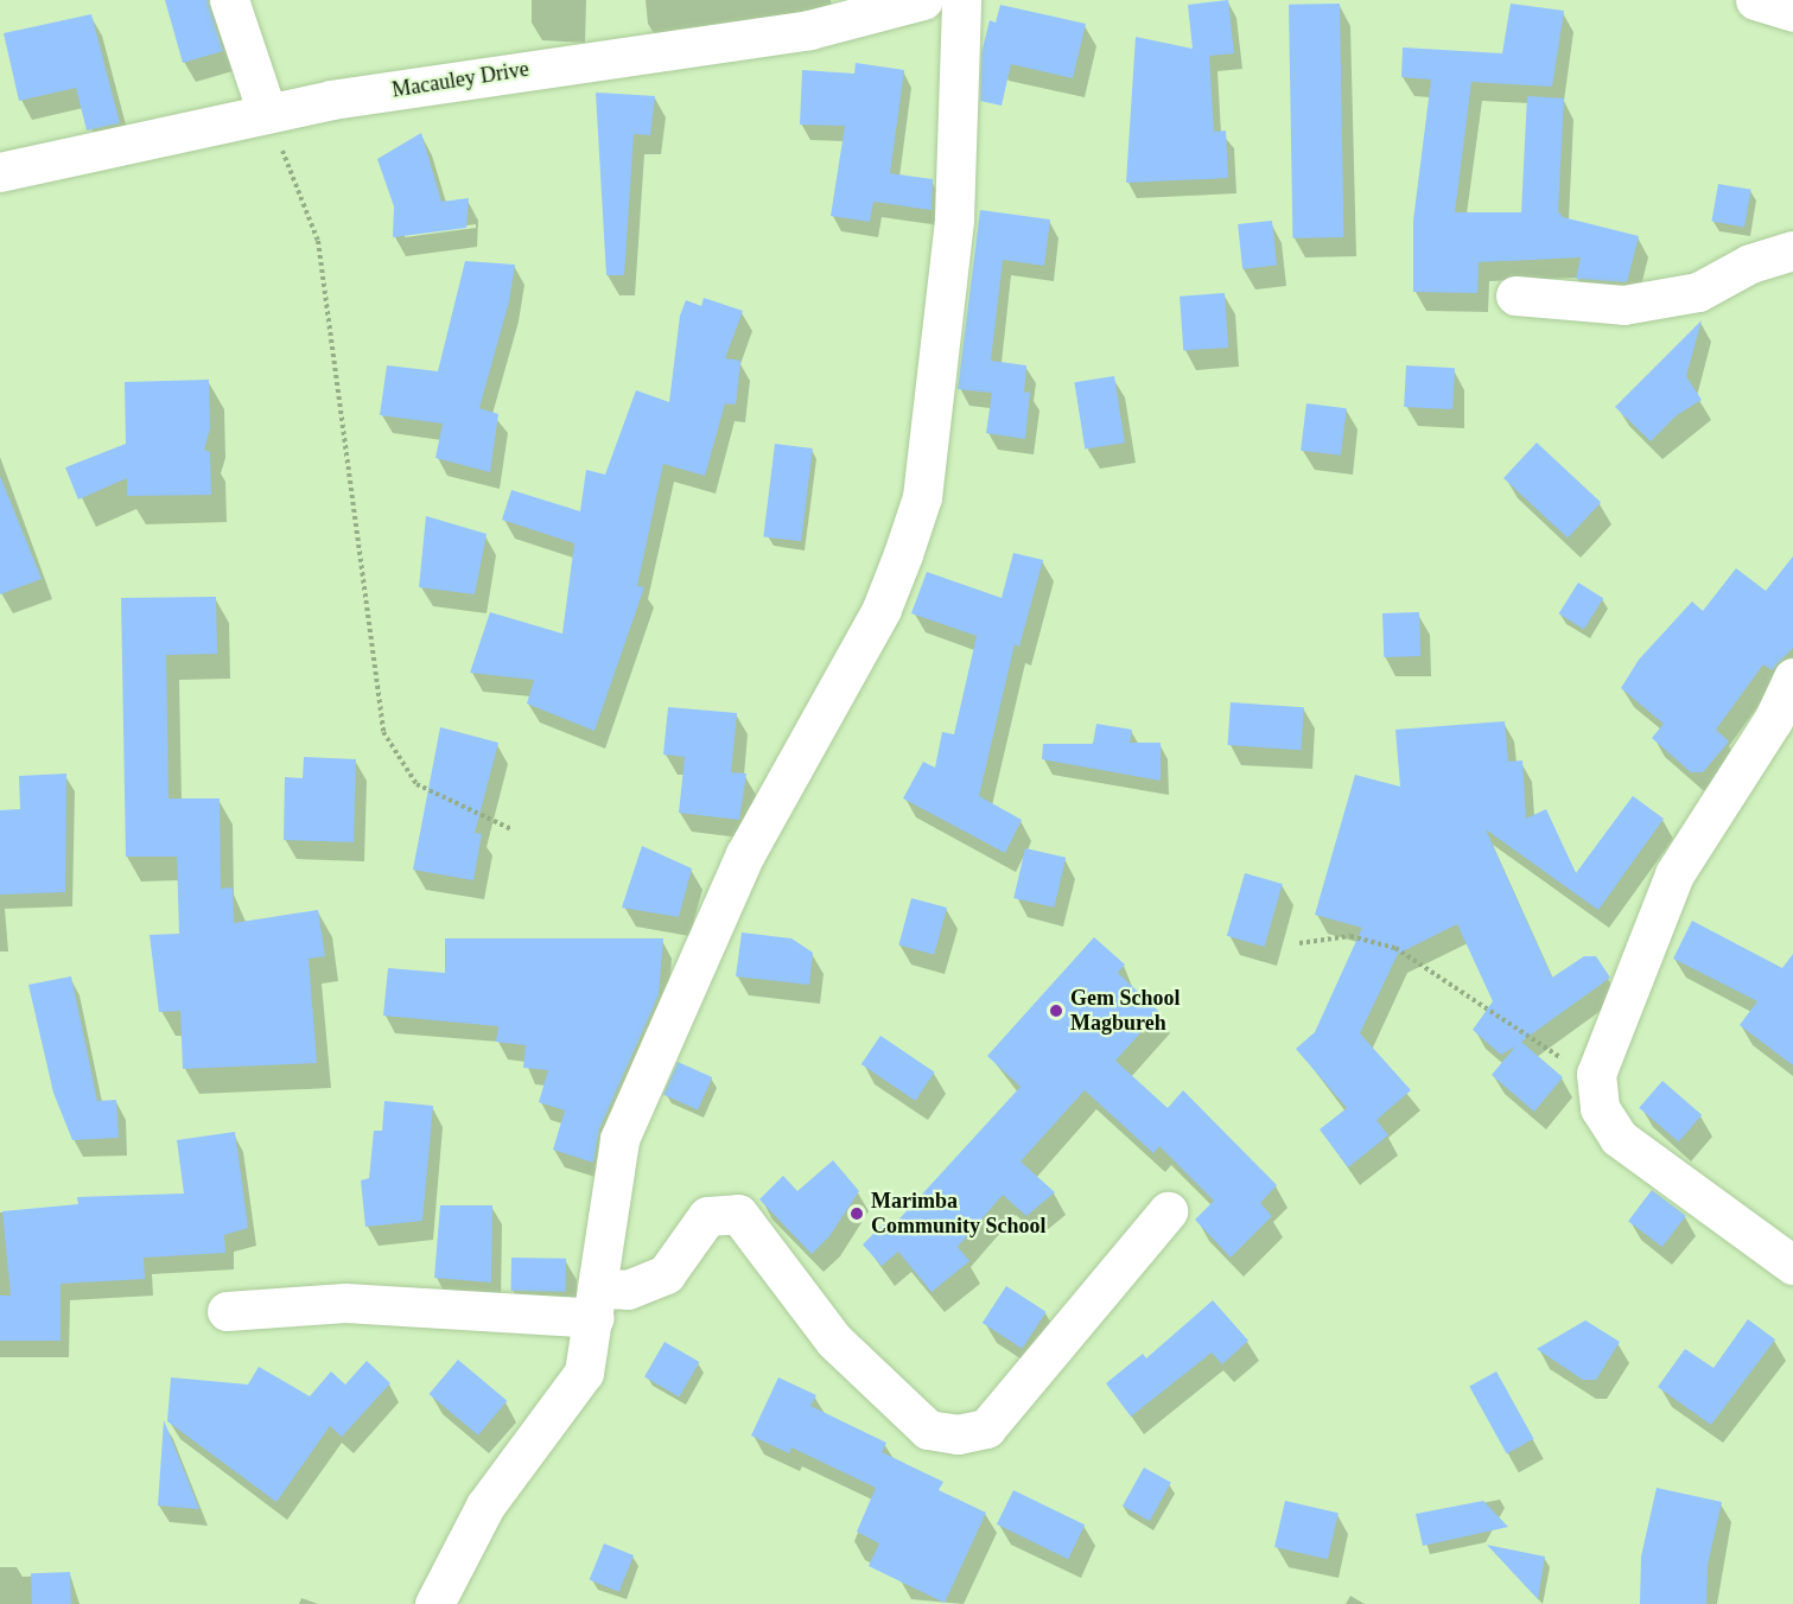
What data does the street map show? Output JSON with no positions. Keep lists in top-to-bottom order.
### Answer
{
  "streets": {
    "street": ["Macauley Drive"]
  },
  "places": ["Gem School Magbureh", "Marimba Community School"]
}
